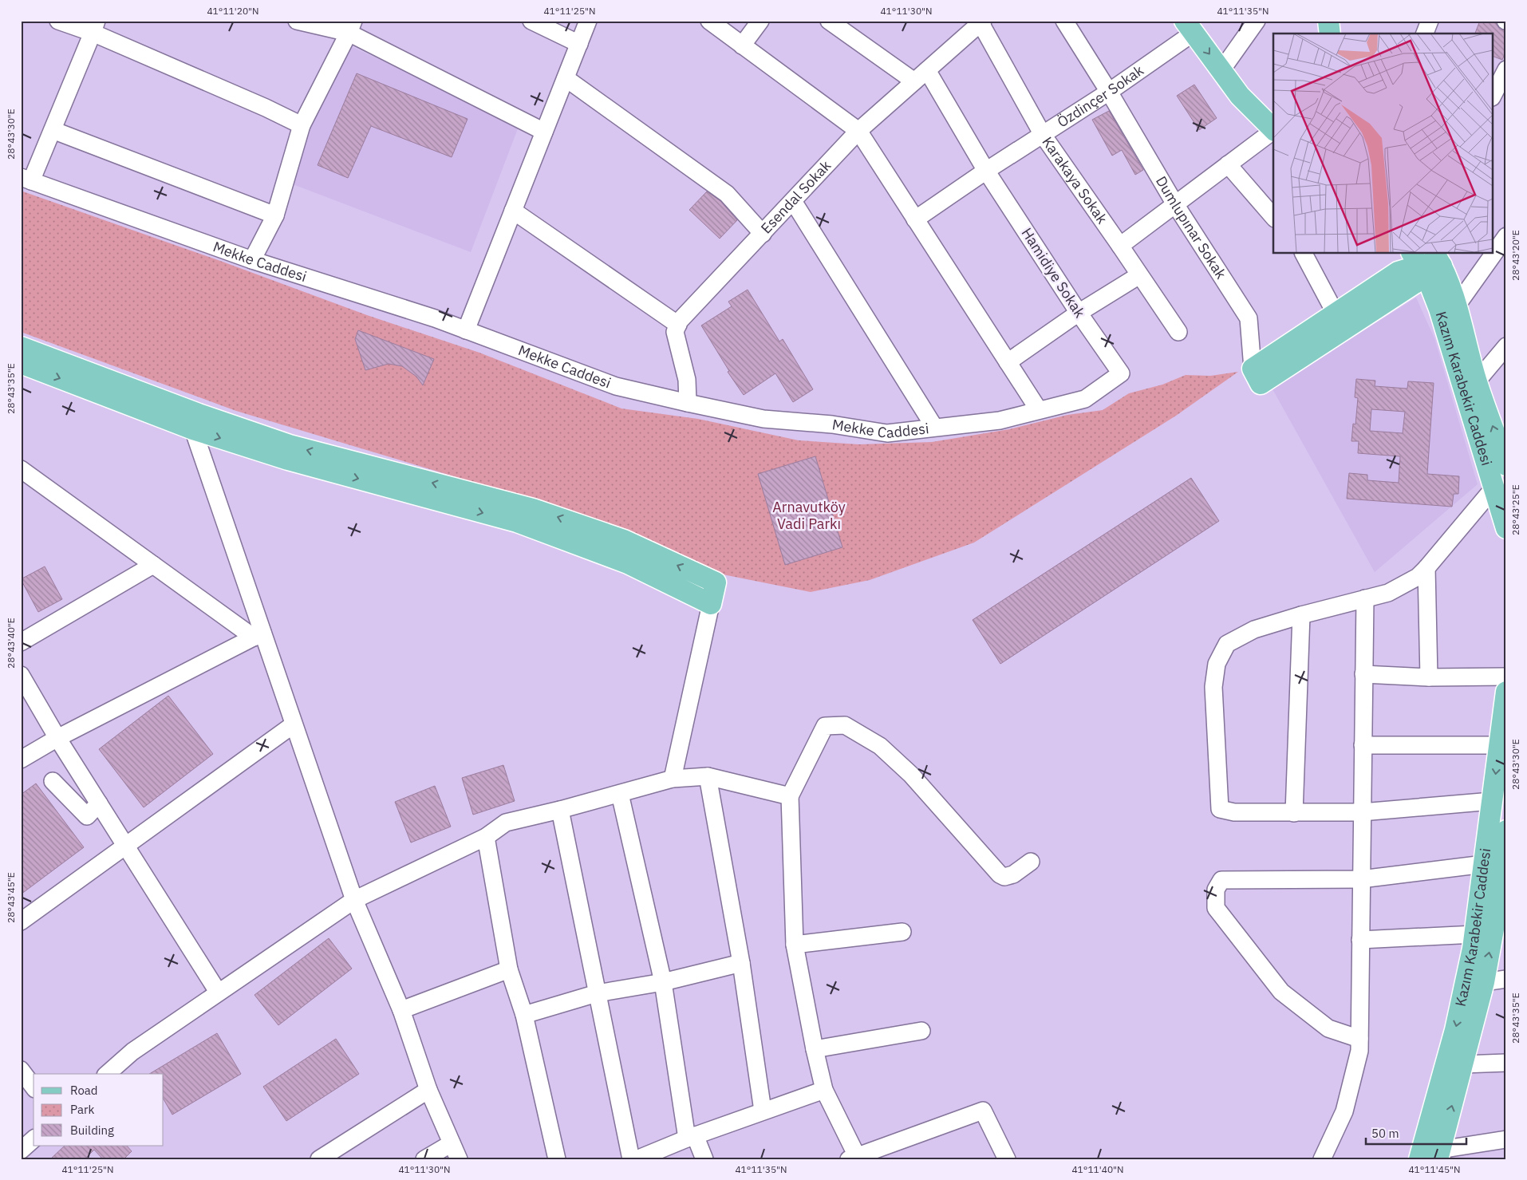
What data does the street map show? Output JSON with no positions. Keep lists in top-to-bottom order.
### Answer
{
  "streets": {
    "main road": ["Kazım Karabekir Caddesi"],
    "street": [
      "Özdinçer Sokak",
      "Karakaya Sokak",
      "Esendal Sokak",
      "Dumlupınar Sokak",
      "Mekke Caddesi",
      "Hamidiye Sokak"
    ]
  },
  "crossings": [
    ["Özdinçer Sokak", "Karakaya Sokak"],
    ["Özdinçer Sokak", "Dumlupınar Sokak"],
    ["Özdinçer Sokak", "Hamidiye Sokak"],
    ["Karakaya Sokak", "Esendal Sokak"],
    ["Esendal Sokak", "Hamidiye Sokak"],
    ["Mekke Caddesi", "Hamidiye Sokak"]
  ],
  "parks": ["Arnavutköy Vadi Parkı"],
  "legend": ["Road", "Park", "Building"],
  "scale_bar": "50 m",
  "coordinates": [
    "41°11'20\"N",
    "41°11'25\"N",
    "41°11'30\"N",
    "41°11'35\"N",
    "28°43'30\"E",
    "28°43'20\"E",
    "28°43'35\"E",
    "28°43'25\"E",
    "28°43'40\"E",
    "28°43'45\"E",
    "41°11'40\"N",
    "41°11'45\"N"
  ]
}
